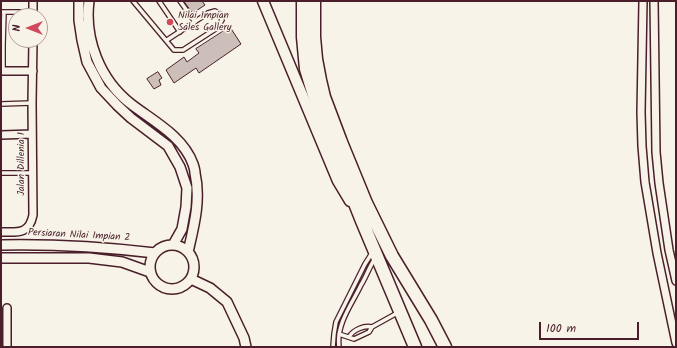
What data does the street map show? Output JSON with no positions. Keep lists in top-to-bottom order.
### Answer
{
  "streets": {
    "street": ["Jalan Dillenia 1", "Persiaran Nilai Impian 2"]
  },
  "places": ["Nilai Impian Sales Gallery"],
  "scale_bar": "100 m",
  "north": "left"
}
